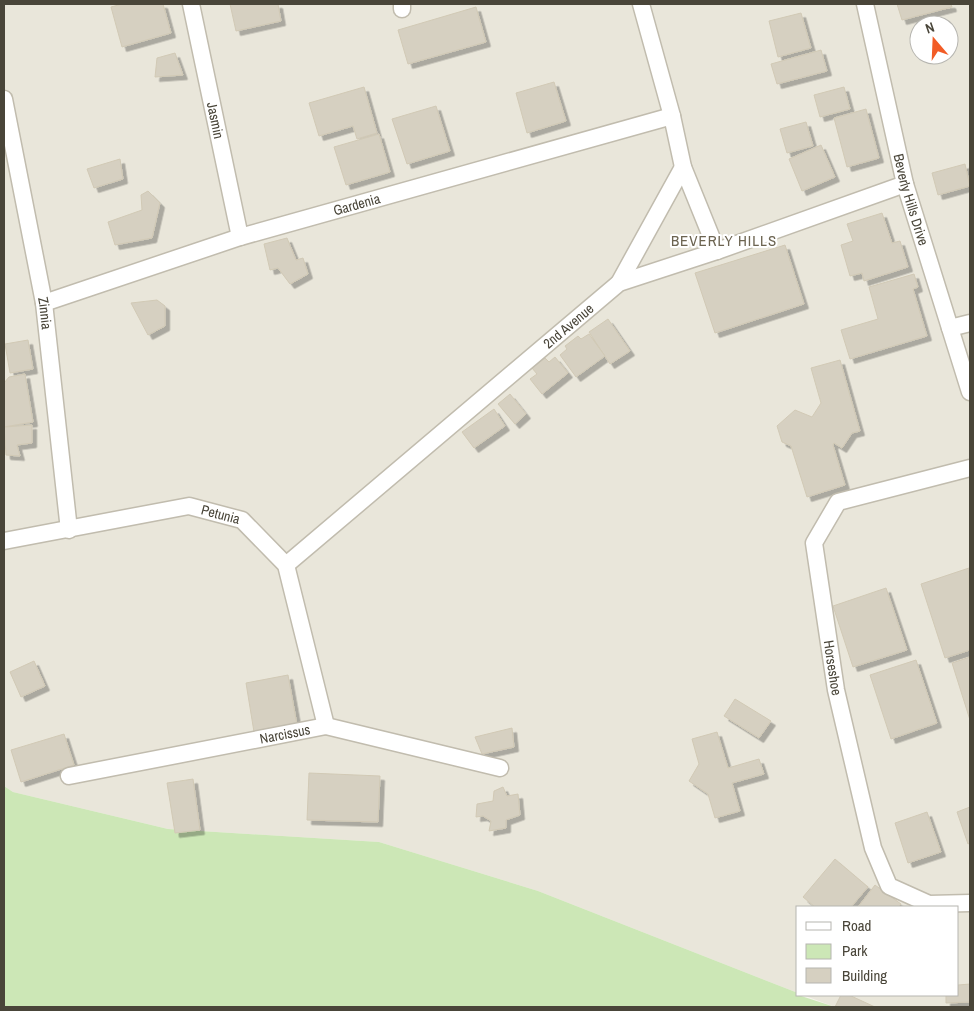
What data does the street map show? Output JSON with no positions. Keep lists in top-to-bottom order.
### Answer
{
  "streets": {
    "street": [
      "Jasmin",
      "Beverly Hills Drive",
      "Gardenia",
      "Zinnia",
      "2nd Avenue",
      "Petunia",
      "Horseshoe",
      "Narcissus"
    ]
  },
  "crossings": [
    ["Jasmin", "Gardenia"],
    ["Beverly Hills Drive", "2nd Avenue"],
    ["Gardenia", "Zinnia"],
    ["Zinnia", "Petunia"],
    ["2nd Avenue", "Petunia"]
  ],
  "districts": ["BEVERLY HILLS"],
  "legend": ["Road", "Park", "Building"],
  "north": "top"
}
